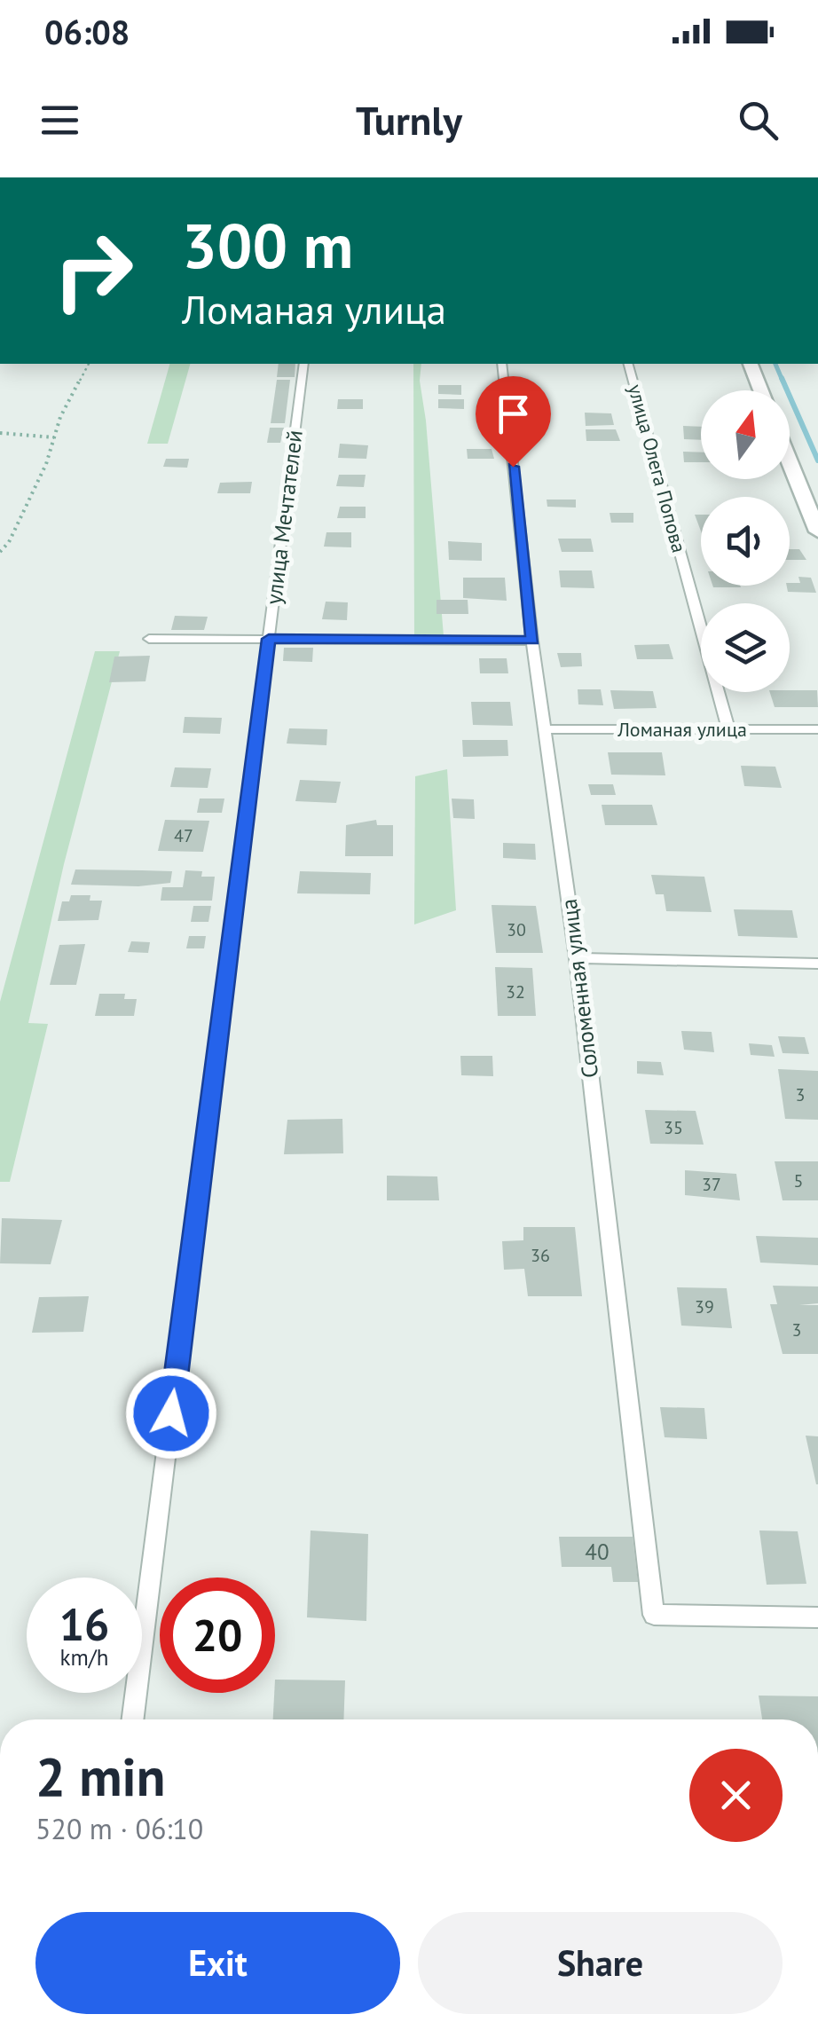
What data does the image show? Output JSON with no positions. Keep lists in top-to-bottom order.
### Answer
{
  "streets": {
    "lane": [
      "улица Олега Попова",
      "улица Мечтателей",
      "Ломаная улица",
      "Соломенная улица"
    ]
  },
  "crossings": [
    ["улица Олега Попова", "Ломаная улица"],
    ["Ломаная улица", "Соломенная улица"]
  ],
  "house_numbers": [
    "47",
    "30",
    "32",
    "3",
    "35",
    "5",
    "37",
    "36",
    "39",
    "3",
    "40"
  ],
  "north": "top",
  "page": {
    "status": "06:08",
    "header": "Turnly",
    "turn": ["300 m", "Ломаная улица"],
    "speed": "16 km/h",
    "limit": "20",
    "heading": ["2 min", "520 m · 06:10"],
    "buttons": ["Exit", "Share"]
  }
}
